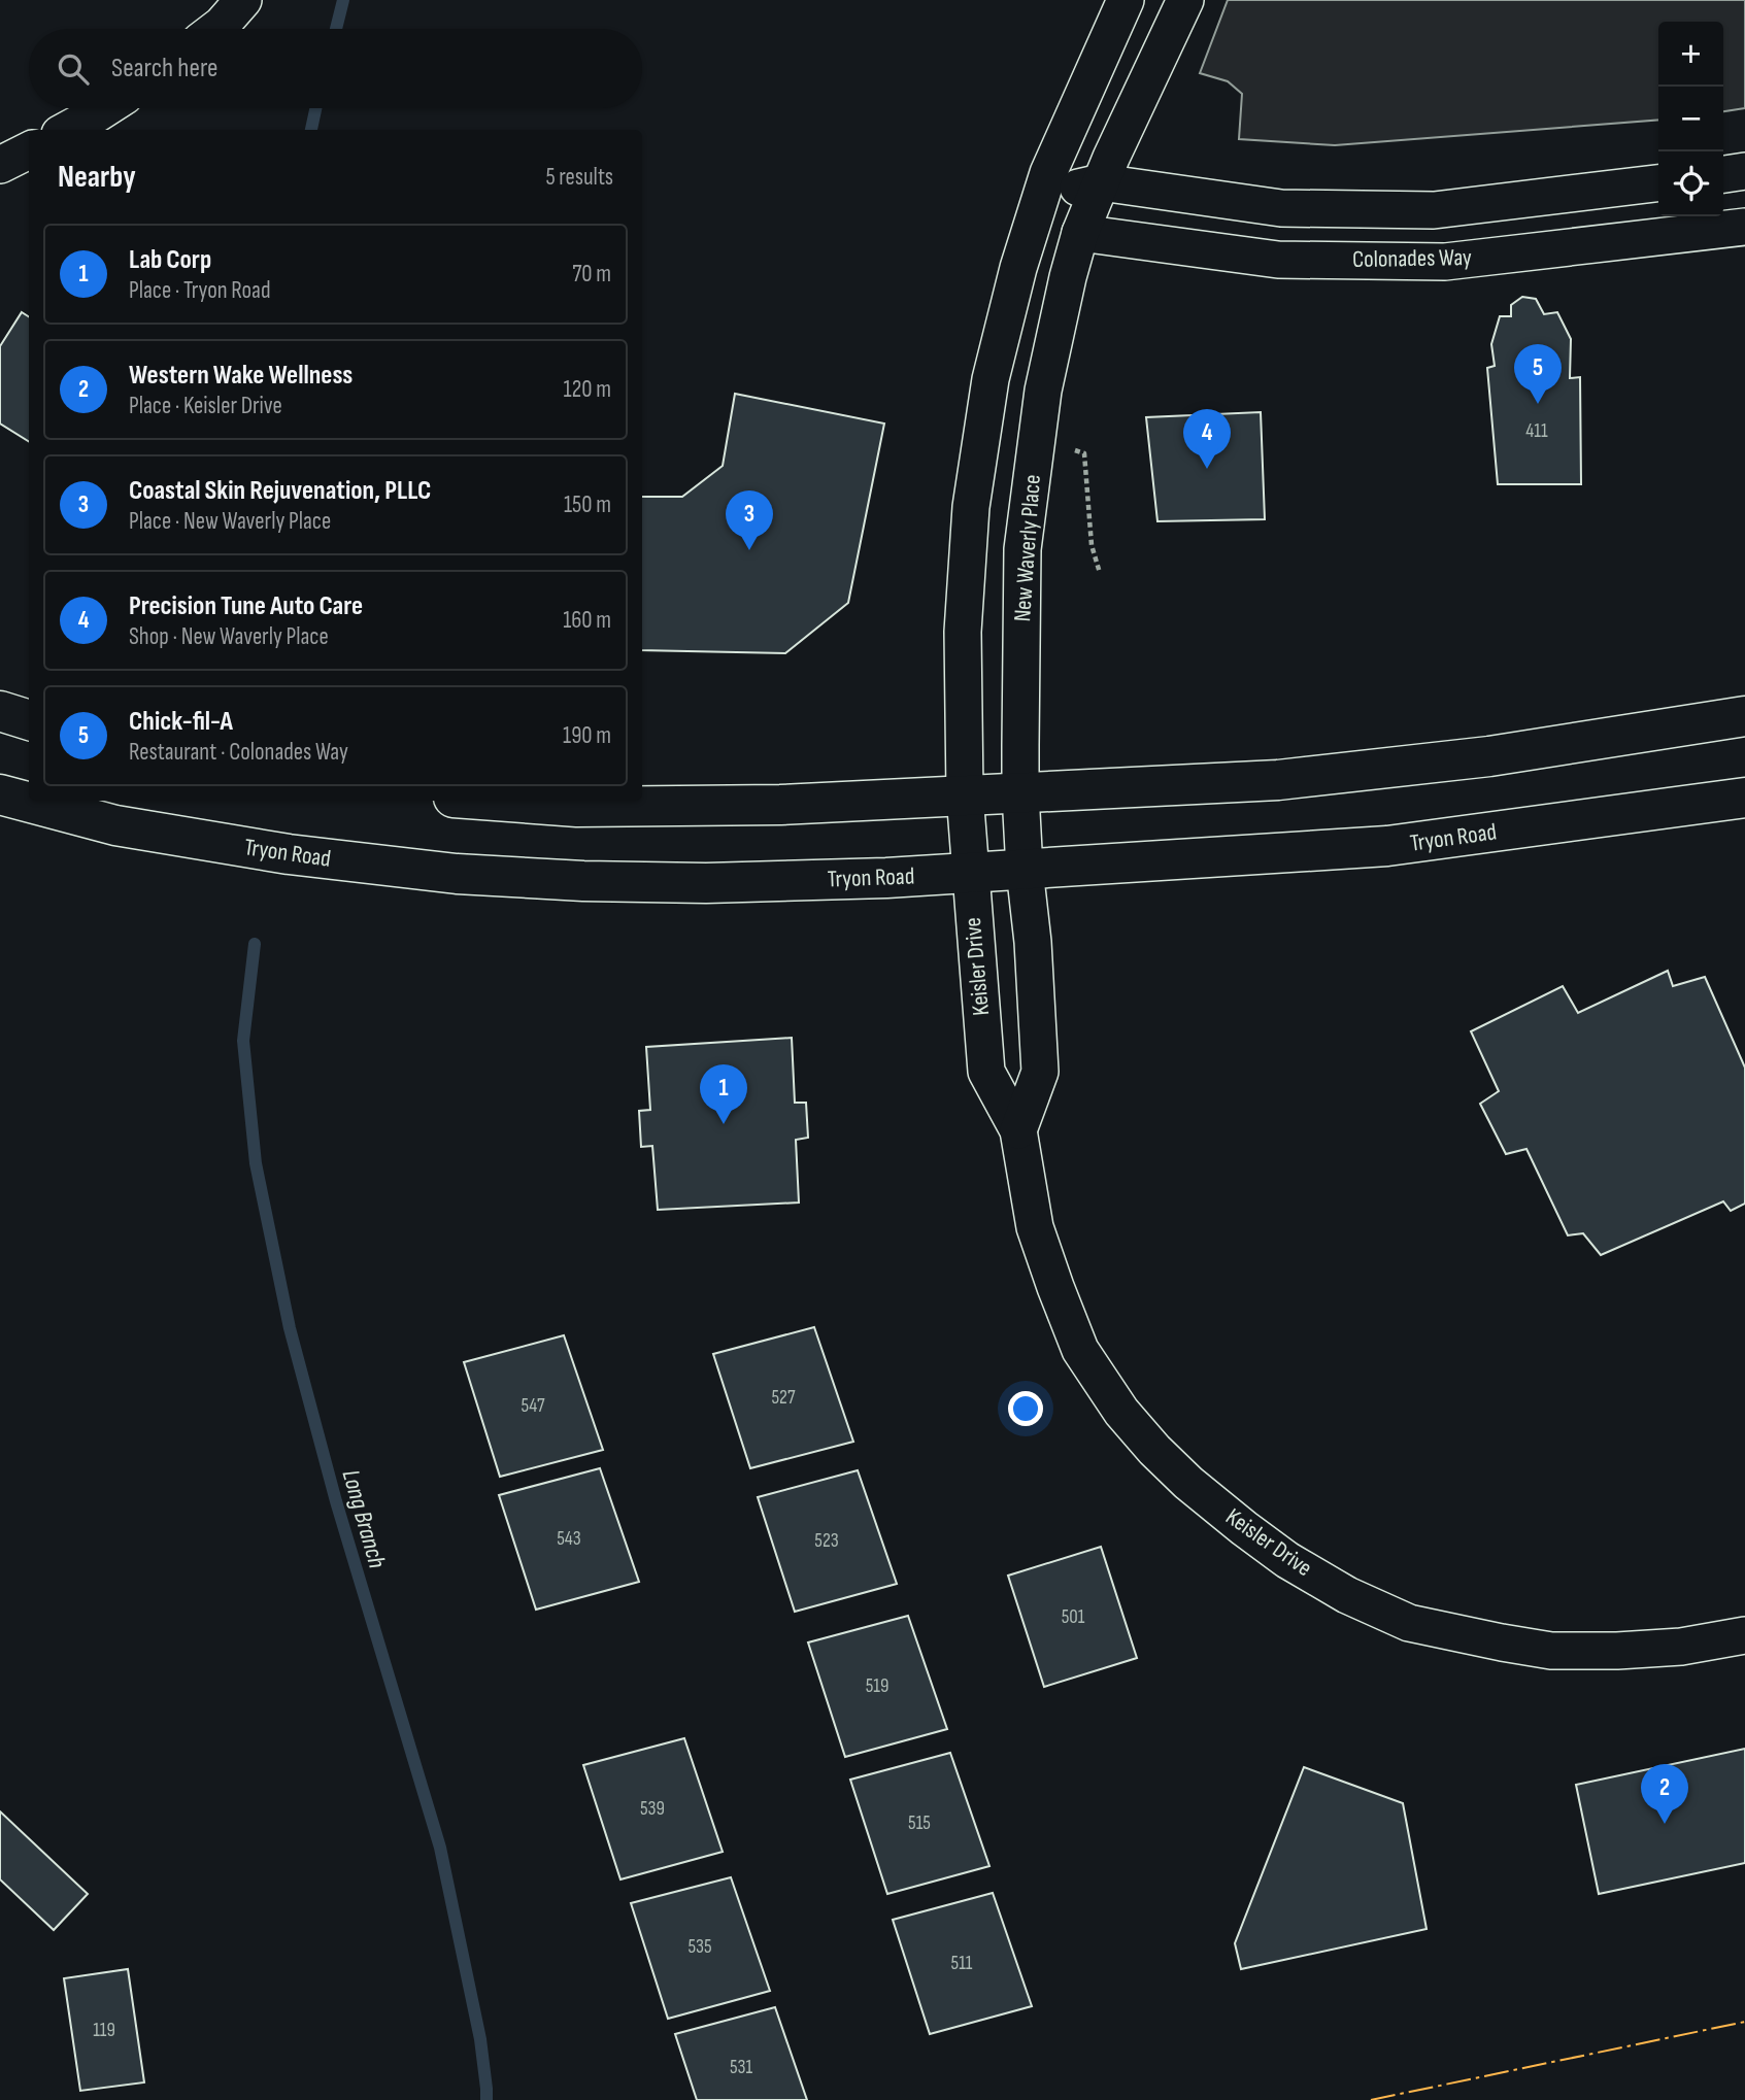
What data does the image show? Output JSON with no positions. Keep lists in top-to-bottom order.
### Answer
{
  "streets": {
    "main road": ["Tryon Road"],
    "street": ["Colonades Way", "New Waverly Place", "Keisler Drive"]
  },
  "crossings": [
    ["Colonades Way", "New Waverly Place"],
    ["New Waverly Place", "Tryon Road"],
    ["New Waverly Place", "Keisler Drive"],
    ["Tryon Road", "Keisler Drive"]
  ],
  "water": ["Long Branch"],
  "house_numbers": [
    "411",
    "527",
    "547",
    "543",
    "523",
    "501",
    "519",
    "539",
    "515",
    "535",
    "511",
    "119",
    "531"
  ],
  "page": {
    "map_buttons": ["+", "−"],
    "search": "Search here",
    "heading": ["Nearby", "5 results"],
    "list": [
      {
        "mark": "1",
        "name": "Lab Corp",
        "note": "Place · Tryon Road",
        "value": "70 m"
      },
      {
        "mark": "2",
        "name": "Western Wake Wellness",
        "note": "Place · Keisler Drive",
        "value": "120 m"
      },
      {
        "mark": "3",
        "name": "Coastal Skin Rejuvenation, PLLC",
        "note": "Place · New Waverly Place",
        "value": "150 m"
      },
      {
        "mark": "4",
        "name": "Precision Tune Auto Care",
        "note": "Shop · New Waverly Place",
        "value": "160 m"
      },
      {
        "mark": "5",
        "name": "Chick-fil-A",
        "note": "Restaurant · Colonades Way",
        "value": "190 m"
      }
    ],
    "pins": [
      "5",
      "4",
      "3",
      "1",
      "2"
    ]
  }
}
